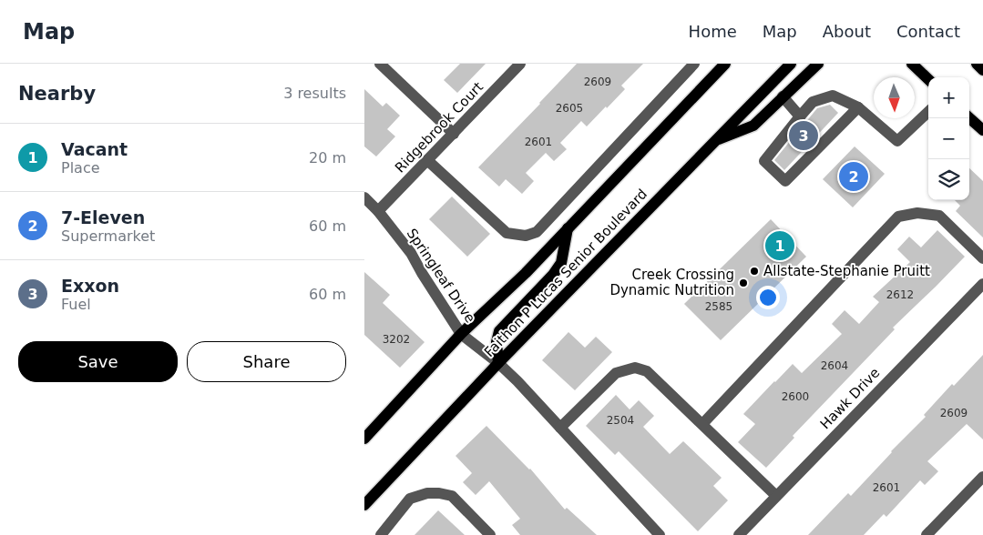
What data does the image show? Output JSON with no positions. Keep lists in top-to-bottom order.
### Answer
{
  "streets": {
    "main road": ["Faithon P Lucas Senior Boulevard"],
    "street": ["Ridgebrook Court", "Springleaf Drive", "Hawk Drive"]
  },
  "crossings": [
    ["Ridgebrook Court", "Springleaf Drive"],
    ["Faithon P Lucas Senior Boulevard", "Springleaf Drive"]
  ],
  "places": ["Allstate-Stephanie Pruitt", "Creek Crossing Dynamic Nutrition"],
  "house_numbers": [
    "2609",
    "2605",
    "2601",
    "2612",
    "2585",
    "3202",
    "2604",
    "2600",
    "2609",
    "2504",
    "2601"
  ],
  "north": "bottom",
  "page": {
    "header": "Map",
    "nav": [
      "Home",
      "Map",
      "About",
      "Contact"
    ],
    "heading": ["Nearby", "3 results"],
    "map_buttons": ["+", "−"],
    "pins": ["3", "2", "1"],
    "list": [
      {
        "mark": "1",
        "name": "Vacant",
        "note": "Place",
        "value": "20 m"
      },
      {
        "mark": "2",
        "name": "7-Eleven",
        "note": "Supermarket",
        "value": "60 m"
      },
      {
        "mark": "3",
        "name": "Exxon",
        "note": "Fuel",
        "value": "60 m"
      }
    ],
    "buttons": ["Save", "Share"]
  }
}
